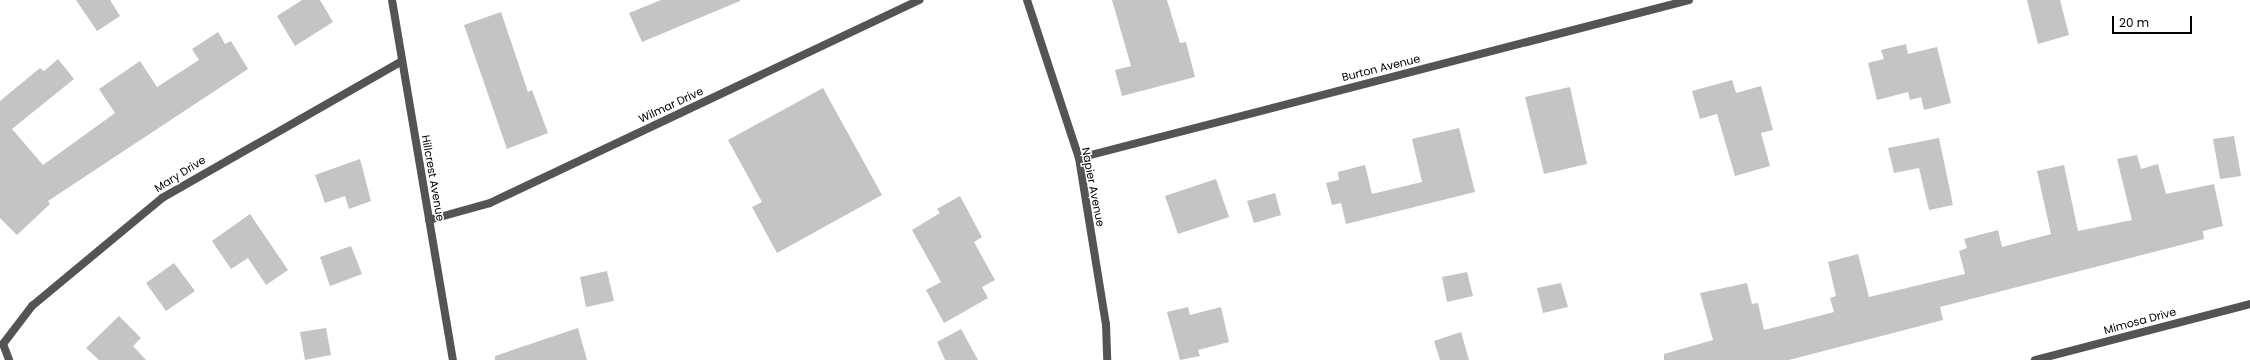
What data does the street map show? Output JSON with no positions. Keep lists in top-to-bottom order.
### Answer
{
  "streets": {
    "street": [
      "Burton Avenue",
      "Wilmar Drive",
      "Mary Drive",
      "Hillcrest Avenue",
      "Napier Avenue",
      "Mimosa Drive"
    ]
  },
  "crossings": [
    ["Burton Avenue", "Napier Avenue"],
    ["Wilmar Drive", "Hillcrest Avenue"],
    ["Mary Drive", "Hillcrest Avenue"]
  ],
  "scale_bar": "20 m"
}
